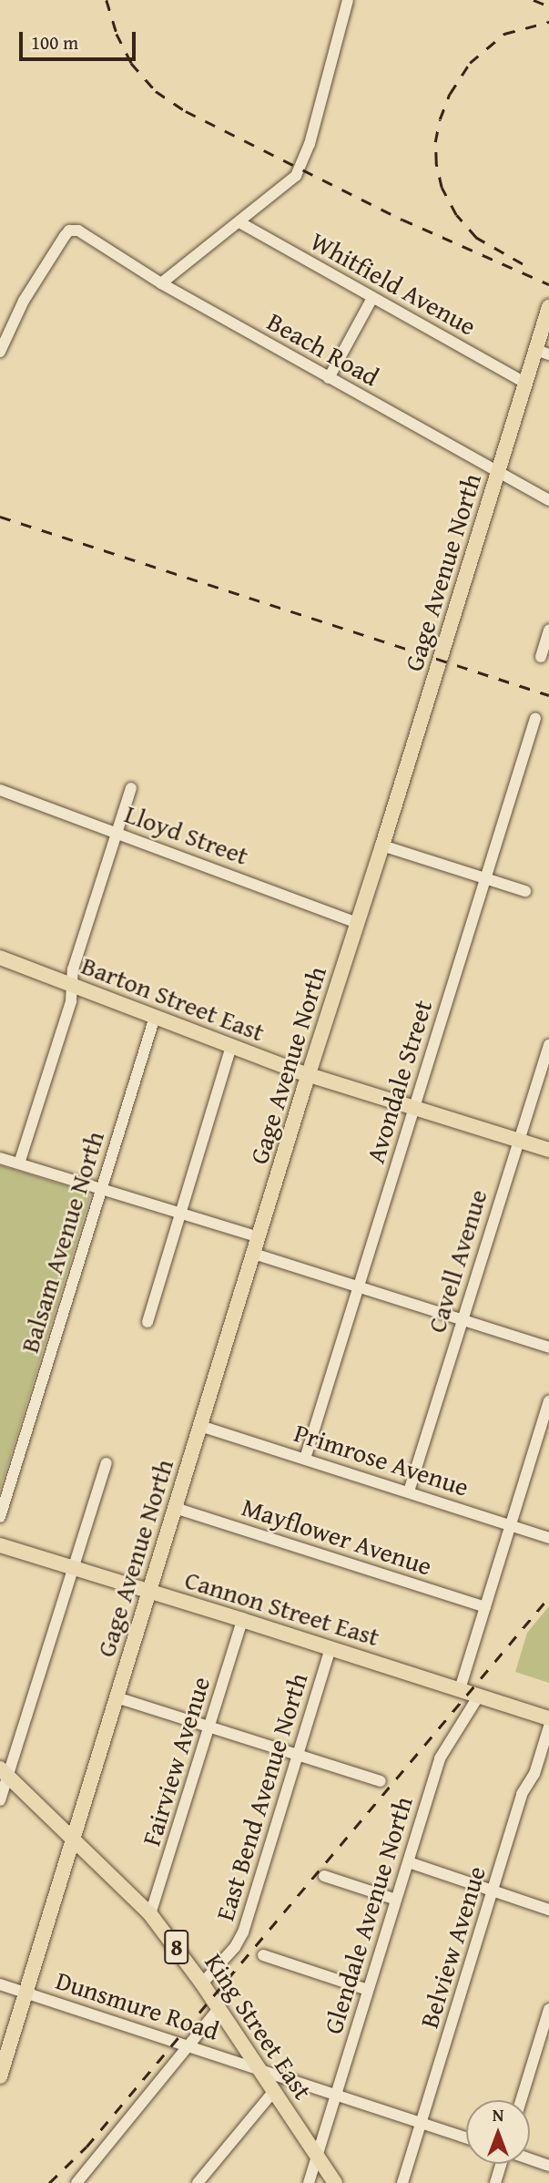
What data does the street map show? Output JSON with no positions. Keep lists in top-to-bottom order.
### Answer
{
  "streets": {
    "main road": [
      "Gage Avenue North",
      "Barton Street East",
      "Cannon Street East",
      "8",
      "King Street East"
    ],
    "street": [
      "Whitfield Avenue",
      "Beach Road",
      "Lloyd Street",
      "Avondale Street",
      "Balsam Avenue North",
      "Cavell Avenue",
      "Primrose Avenue",
      "Mayflower Avenue",
      "Fairview Avenue",
      "East Bend Avenue North",
      "Glendale Avenue North",
      "Belview Avenue",
      "Dunsmure Road"
    ]
  },
  "crossings": [
    ["Whitfield Avenue", "Gage Avenue North"],
    ["Beach Road", "Gage Avenue North"],
    ["Gage Avenue North", "Lloyd Street"],
    ["Gage Avenue North", "Barton Street East"],
    ["Gage Avenue North", "Primrose Avenue"],
    ["Gage Avenue North", "Mayflower Avenue"],
    ["Gage Avenue North", "Cannon Street East"],
    ["Gage Avenue North", "Dunsmure Road"],
    ["Gage Avenue North", "King Street East"],
    ["Barton Street East", "Avondale Street"],
    ["Barton Street East", "Balsam Avenue North"],
    ["Barton Street East", "Cavell Avenue"],
    ["Avondale Street", "Primrose Avenue"],
    ["Cavell Avenue", "Primrose Avenue"],
    ["Cannon Street East", "Fairview Avenue"],
    ["Cannon Street East", "East Bend Avenue North"],
    ["Cannon Street East", "Glendale Avenue North"],
    ["Fairview Avenue", "King Street East"],
    ["East Bend Avenue North", "King Street East"],
    ["Glendale Avenue North", "Dunsmure Road"],
    ["Glendale Avenue North", "King Street East"],
    ["Belview Avenue", "Dunsmure Road"],
    ["Dunsmure Road", "King Street East"]
  ],
  "scale_bar": "100 m",
  "north": "top"
}
